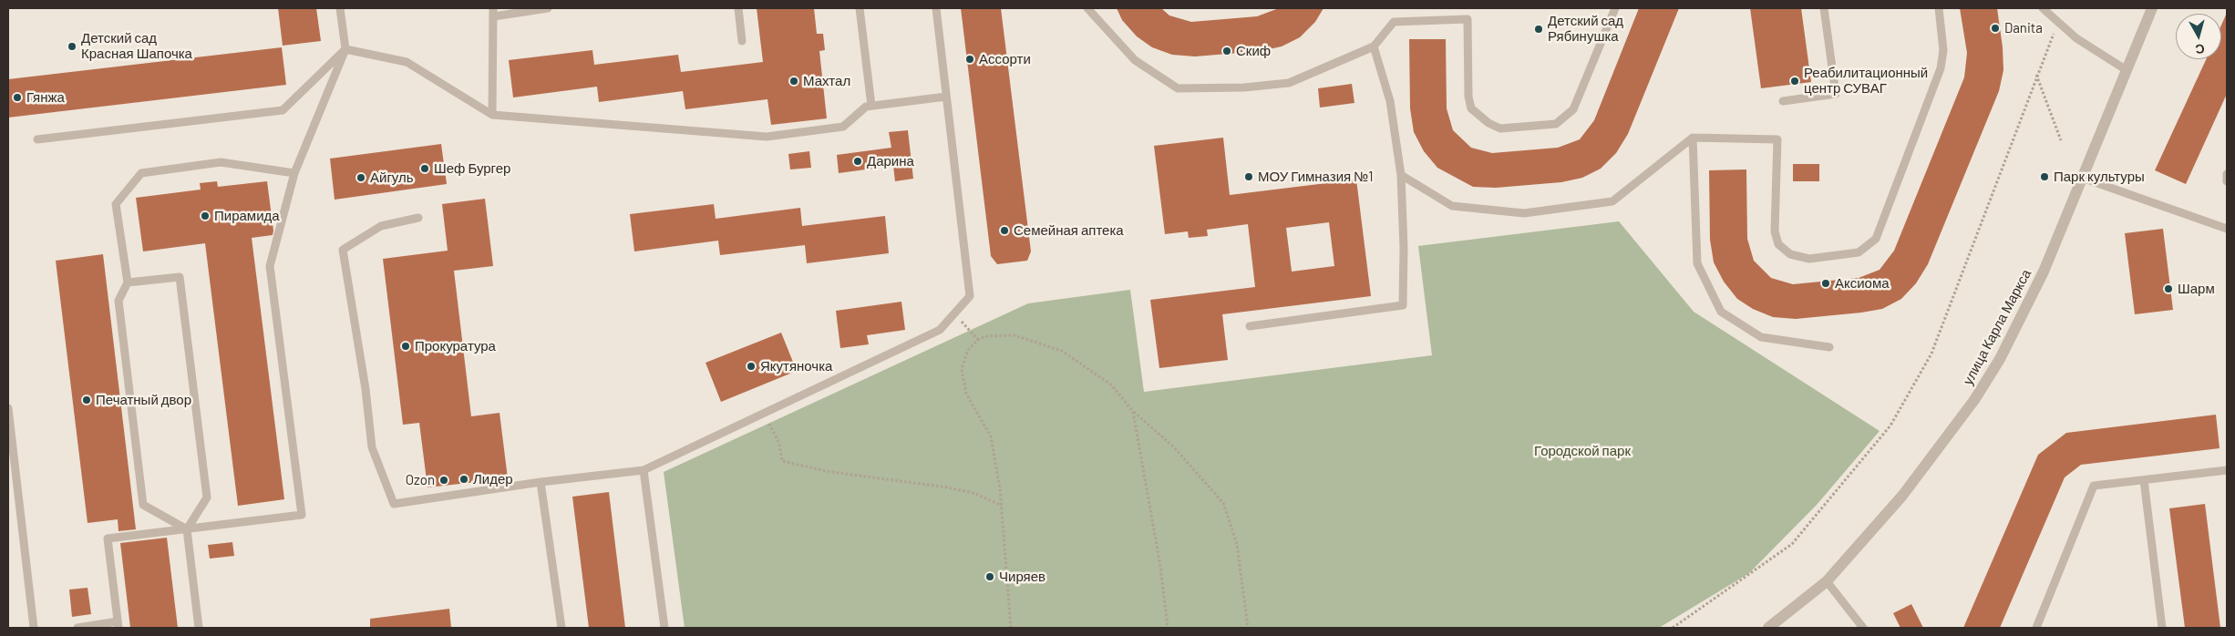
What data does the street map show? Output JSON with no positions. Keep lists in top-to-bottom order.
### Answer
{
  "streets": {
    "street": ["улица Карла Маркса"]
  },
  "parks": ["Городской парк"],
  "places": [
    "Danita",
    "Детский сад Рябинушка",
    "Детский сад Красная Шапочка",
    "Скиф",
    "Ассорти",
    "Махтал",
    "Реабилитационный центр СУВАГ",
    "Гянжа",
    "Дарина",
    "Шеф Бургер",
    "МОУ Гимназия №1",
    "Парк культуры",
    "Айгуль",
    "Пирамида",
    "Семейная аптека",
    "Аксиома",
    "Шарм",
    "Прокуратура",
    "Якутяночка",
    "Печатный двор",
    "Лидер",
    "Ozon",
    "Чиряев"
  ],
  "north": "bottom"
}
